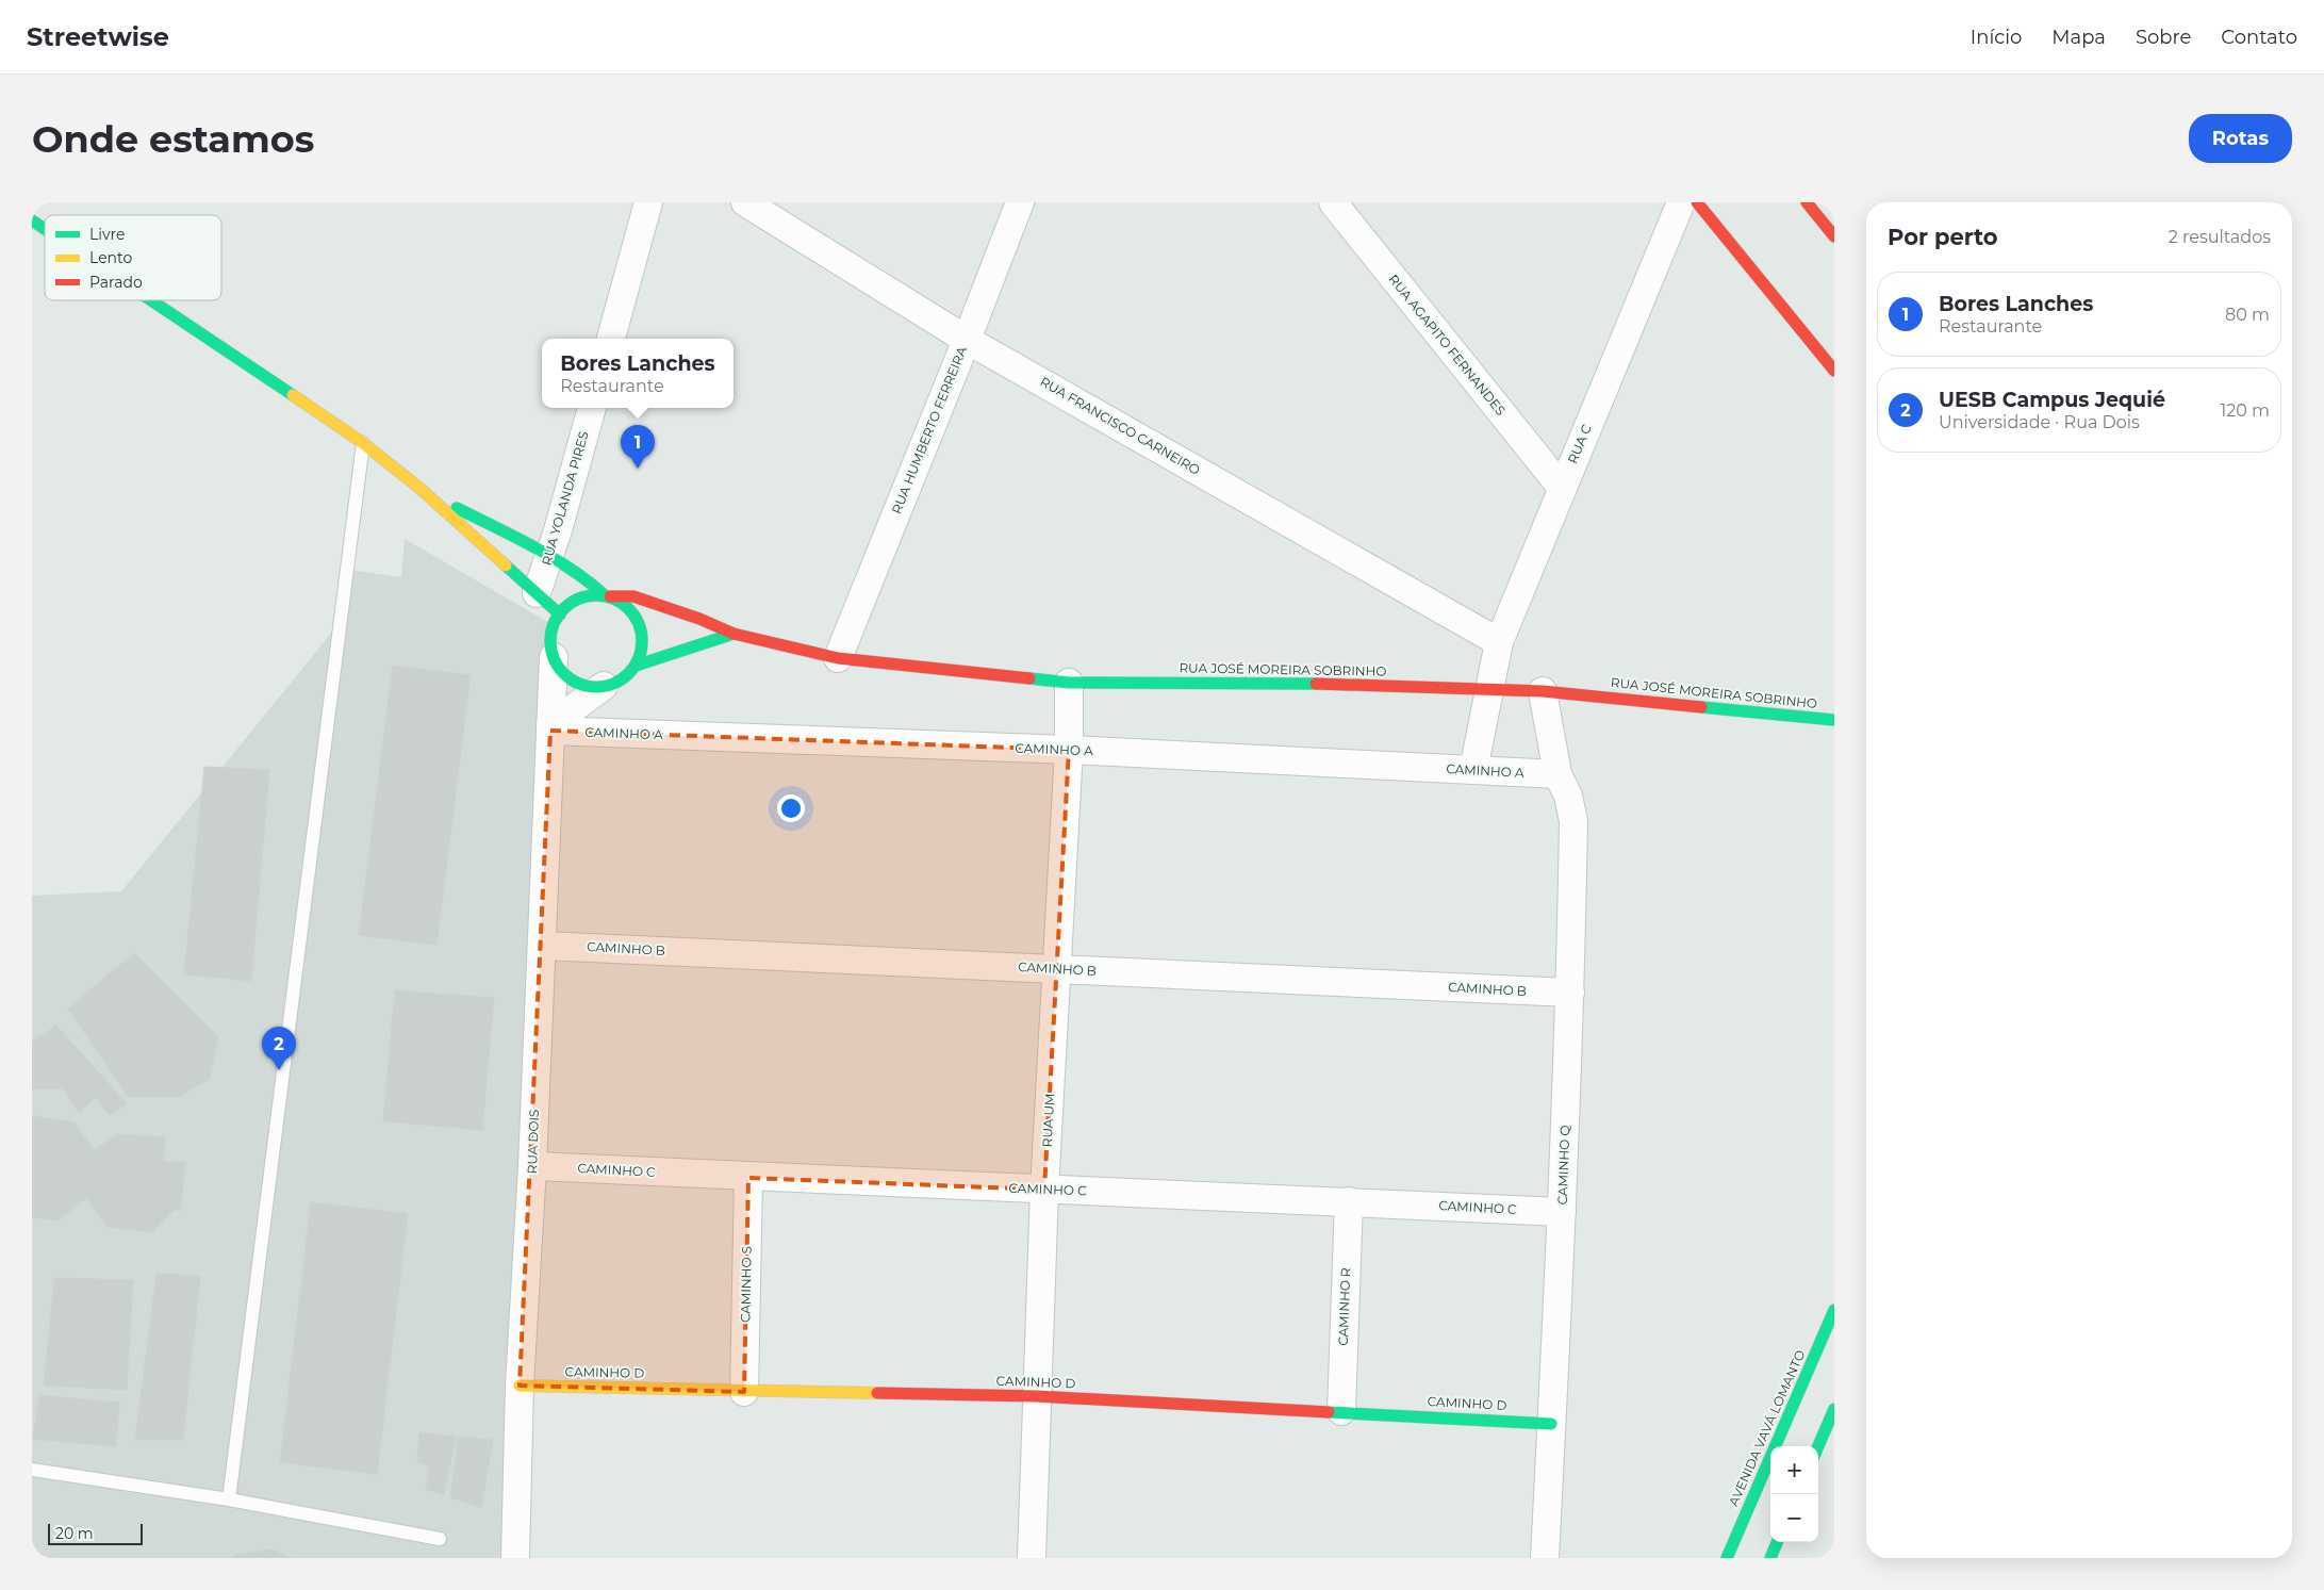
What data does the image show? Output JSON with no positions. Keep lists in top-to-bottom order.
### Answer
{
  "streets": {
    "street": [
      "RUA AGAPITO FERNANDES",
      "RUA FRANCISCO CARNEIRO",
      "RUA HUMBERTO FERREIRA",
      "RUA C",
      "RUA YOLANDA PIRES",
      "RUA JOSÉ MOREIRA SOBRINHO",
      "CAMINHO A",
      "CAMINHO B",
      "RUA UM",
      "RUA DOIS",
      "CAMINHO Q",
      "CAMINHO C",
      "CAMINHO S",
      "CAMINHO R",
      "CAMINHO D",
      "AVENIDA VAVÁ LOMANTO"
    ]
  },
  "crossings": [
    ["RUA AGAPITO FERNANDES", "RUA C"],
    ["RUA FRANCISCO CARNEIRO", "RUA HUMBERTO FERREIRA"],
    ["RUA FRANCISCO CARNEIRO", "RUA C"],
    ["RUA HUMBERTO FERREIRA", "RUA JOSÉ MOREIRA SOBRINHO"],
    ["RUA C", "RUA JOSÉ MOREIRA SOBRINHO"],
    ["RUA C", "CAMINHO A"],
    ["RUA JOSÉ MOREIRA SOBRINHO", "RUA UM"],
    ["RUA JOSÉ MOREIRA SOBRINHO", "RUA DOIS"],
    ["RUA JOSÉ MOREIRA SOBRINHO", "CAMINHO Q"],
    ["CAMINHO A", "RUA UM"],
    ["CAMINHO A", "RUA DOIS"],
    ["CAMINHO A", "CAMINHO Q"],
    ["CAMINHO B", "RUA UM"],
    ["CAMINHO B", "RUA DOIS"],
    ["CAMINHO B", "CAMINHO Q"],
    ["RUA UM", "CAMINHO C"],
    ["RUA UM", "CAMINHO D"],
    ["RUA DOIS", "CAMINHO C"],
    ["RUA DOIS", "CAMINHO D"],
    ["CAMINHO Q", "CAMINHO C"],
    ["CAMINHO Q", "CAMINHO D"],
    ["CAMINHO C", "CAMINHO S"],
    ["CAMINHO C", "CAMINHO R"],
    ["CAMINHO S", "CAMINHO D"],
    ["CAMINHO R", "CAMINHO D"]
  ],
  "legend": ["Livre", "Lento", "Parado"],
  "scale_bar": "20 m",
  "page": {
    "header": "Streetwise",
    "nav": [
      "Início",
      "Mapa",
      "Sobre",
      "Contato"
    ],
    "buttons": "Rotas",
    "title": "Onde estamos",
    "heading": ["Por perto", "2 resultados"],
    "list": [
      {
        "mark": "1",
        "name": "Bores Lanches",
        "note": "Restaurante",
        "value": "80 m"
      },
      {
        "mark": "2",
        "name": "UESB Campus Jequié",
        "note": "Universidade · Rua Dois",
        "value": "120 m"
      }
    ],
    "popup": ["Bores Lanches", "Restaurante"],
    "pins": ["1", "2"],
    "map_buttons": ["+", "−"],
    "scale": "20 m"
  }
}
